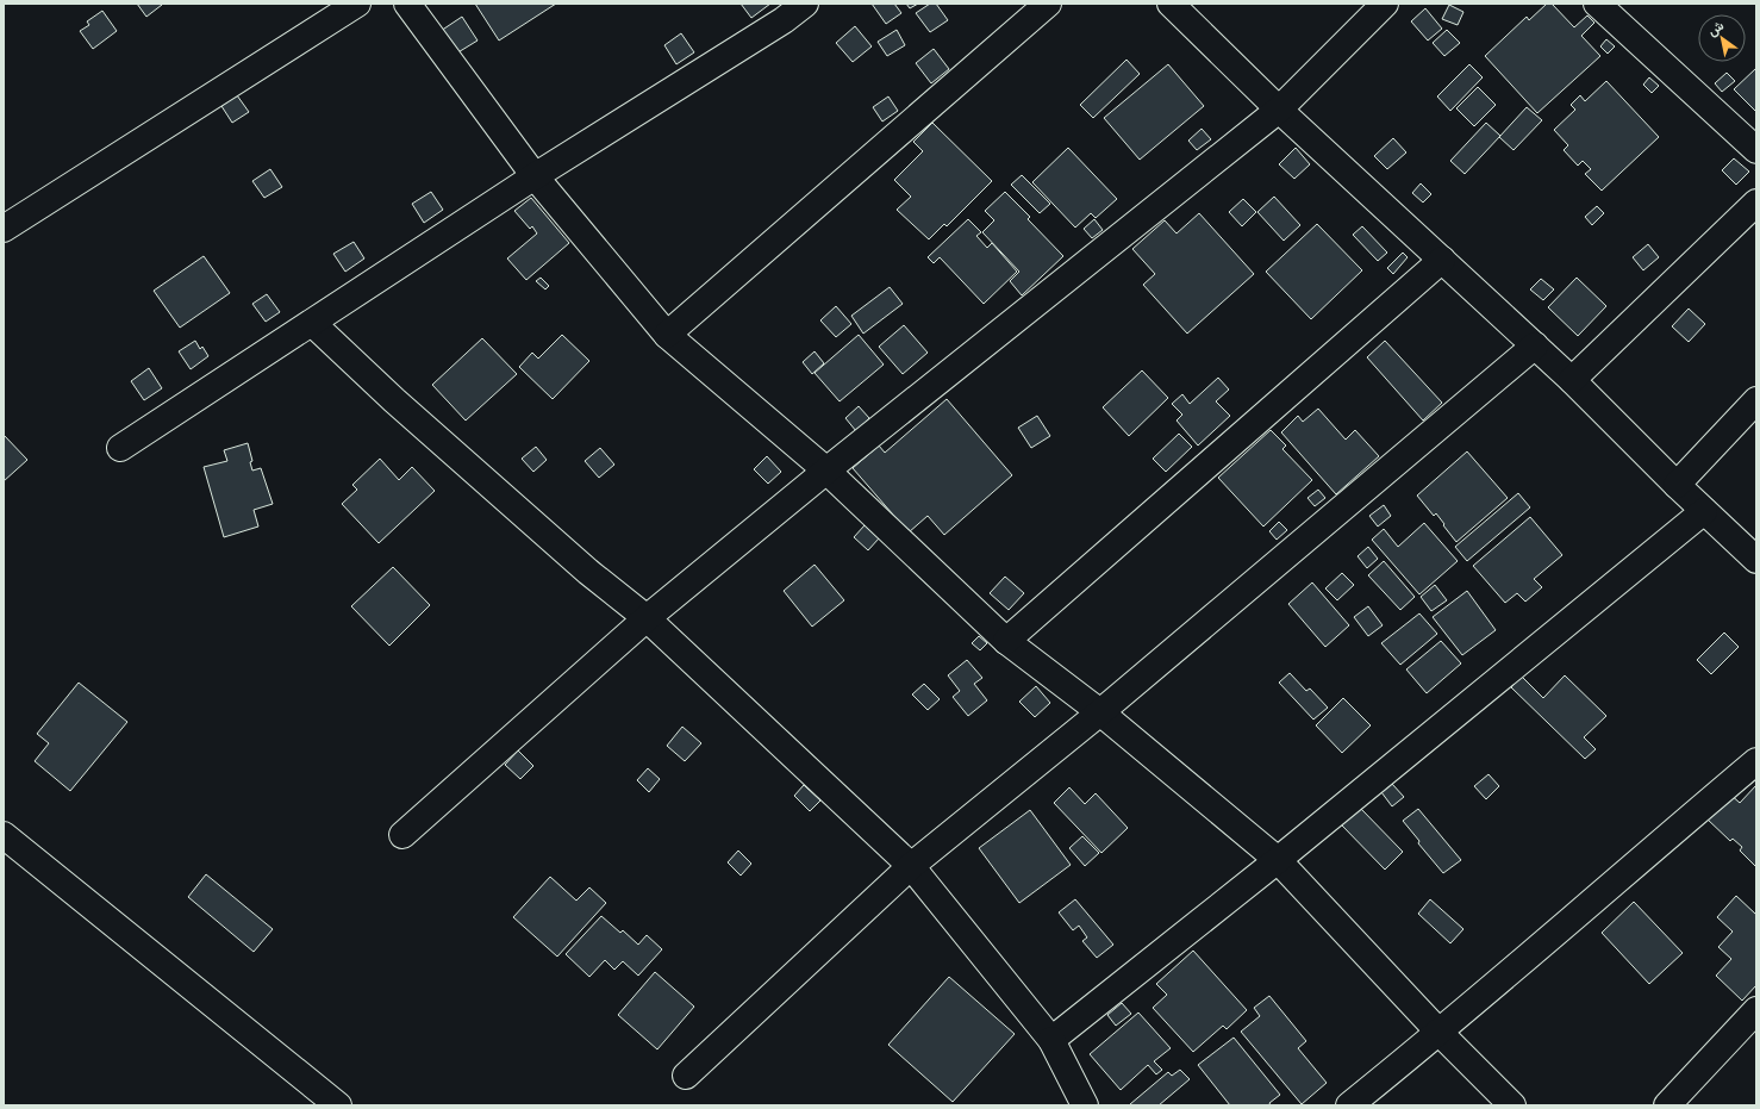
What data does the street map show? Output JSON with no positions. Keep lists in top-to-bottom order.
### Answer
{
  "north": "top left"
}
